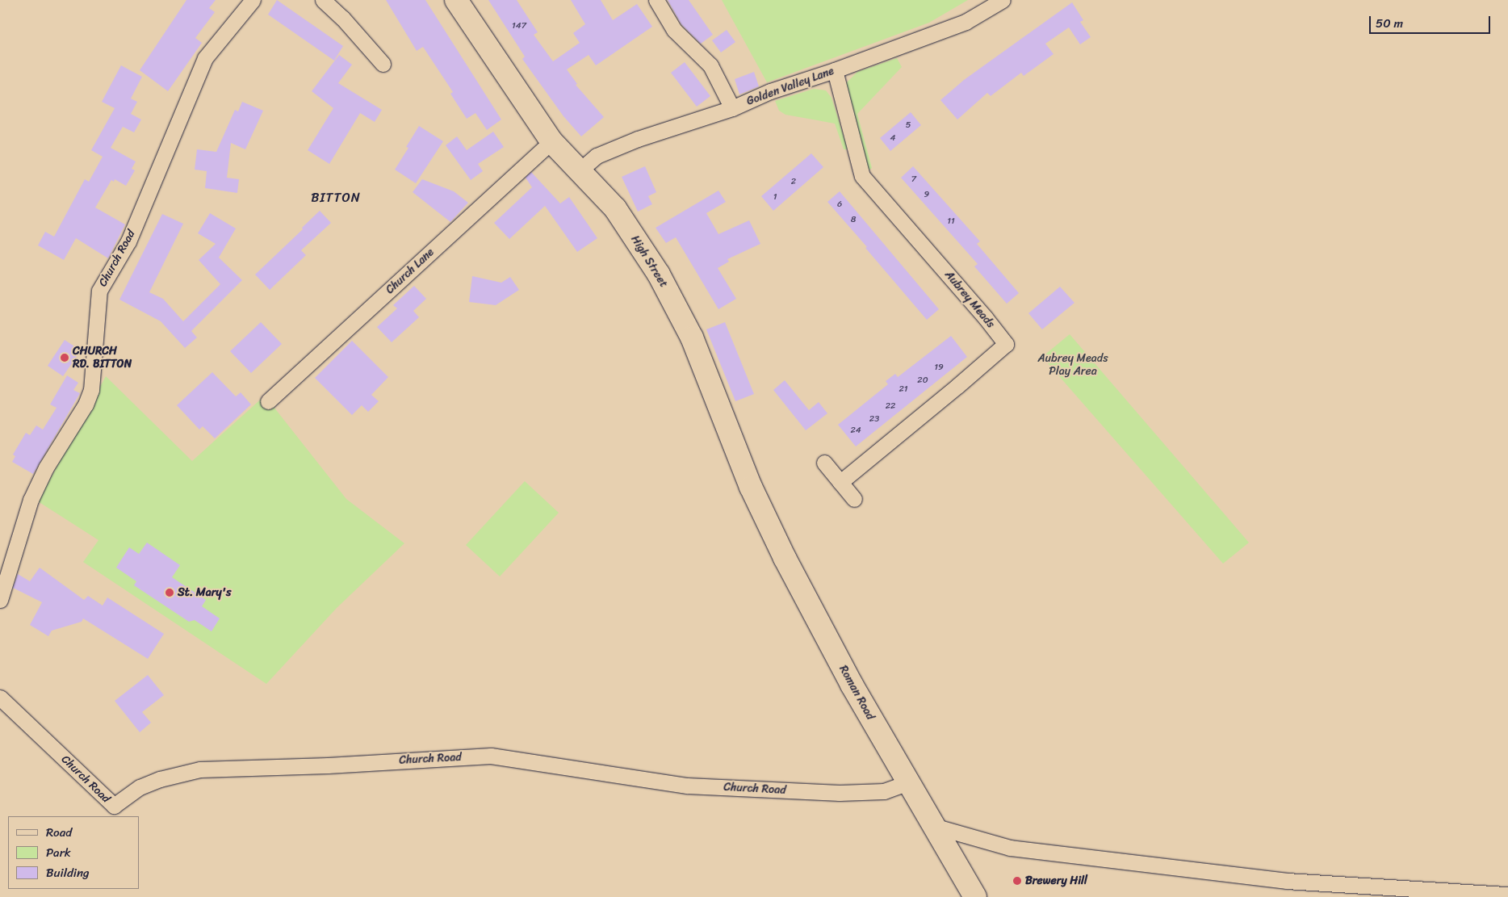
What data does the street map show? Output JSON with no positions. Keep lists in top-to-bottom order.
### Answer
{
  "streets": {
    "main road": ["High Street", "Roman Road"],
    "street": [
      "Golden Valley Lane",
      "Church Road",
      "Church Lane",
      "Aubrey Meads"
    ]
  },
  "crossings": [
    ["Golden Valley Lane", "High Street"],
    ["Golden Valley Lane", "Aubrey Meads"],
    ["Church Road", "Roman Road"],
    ["High Street", "Church Lane"],
    ["High Street", "Roman Road"]
  ],
  "districts": ["BITTON"],
  "parks": ["Aubrey Meads Play Area"],
  "places": ["CHURCH RD. BITTON", "St. Mary's", "Brewery Hill"],
  "house_numbers": [
    "147",
    "5",
    "4",
    "7",
    "2",
    "9",
    "1",
    "6",
    "8",
    "11",
    "19",
    "20",
    "21",
    "22",
    "23",
    "24"
  ],
  "legend": ["Road", "Park", "Building"],
  "scale_bar": "50 m"
}
